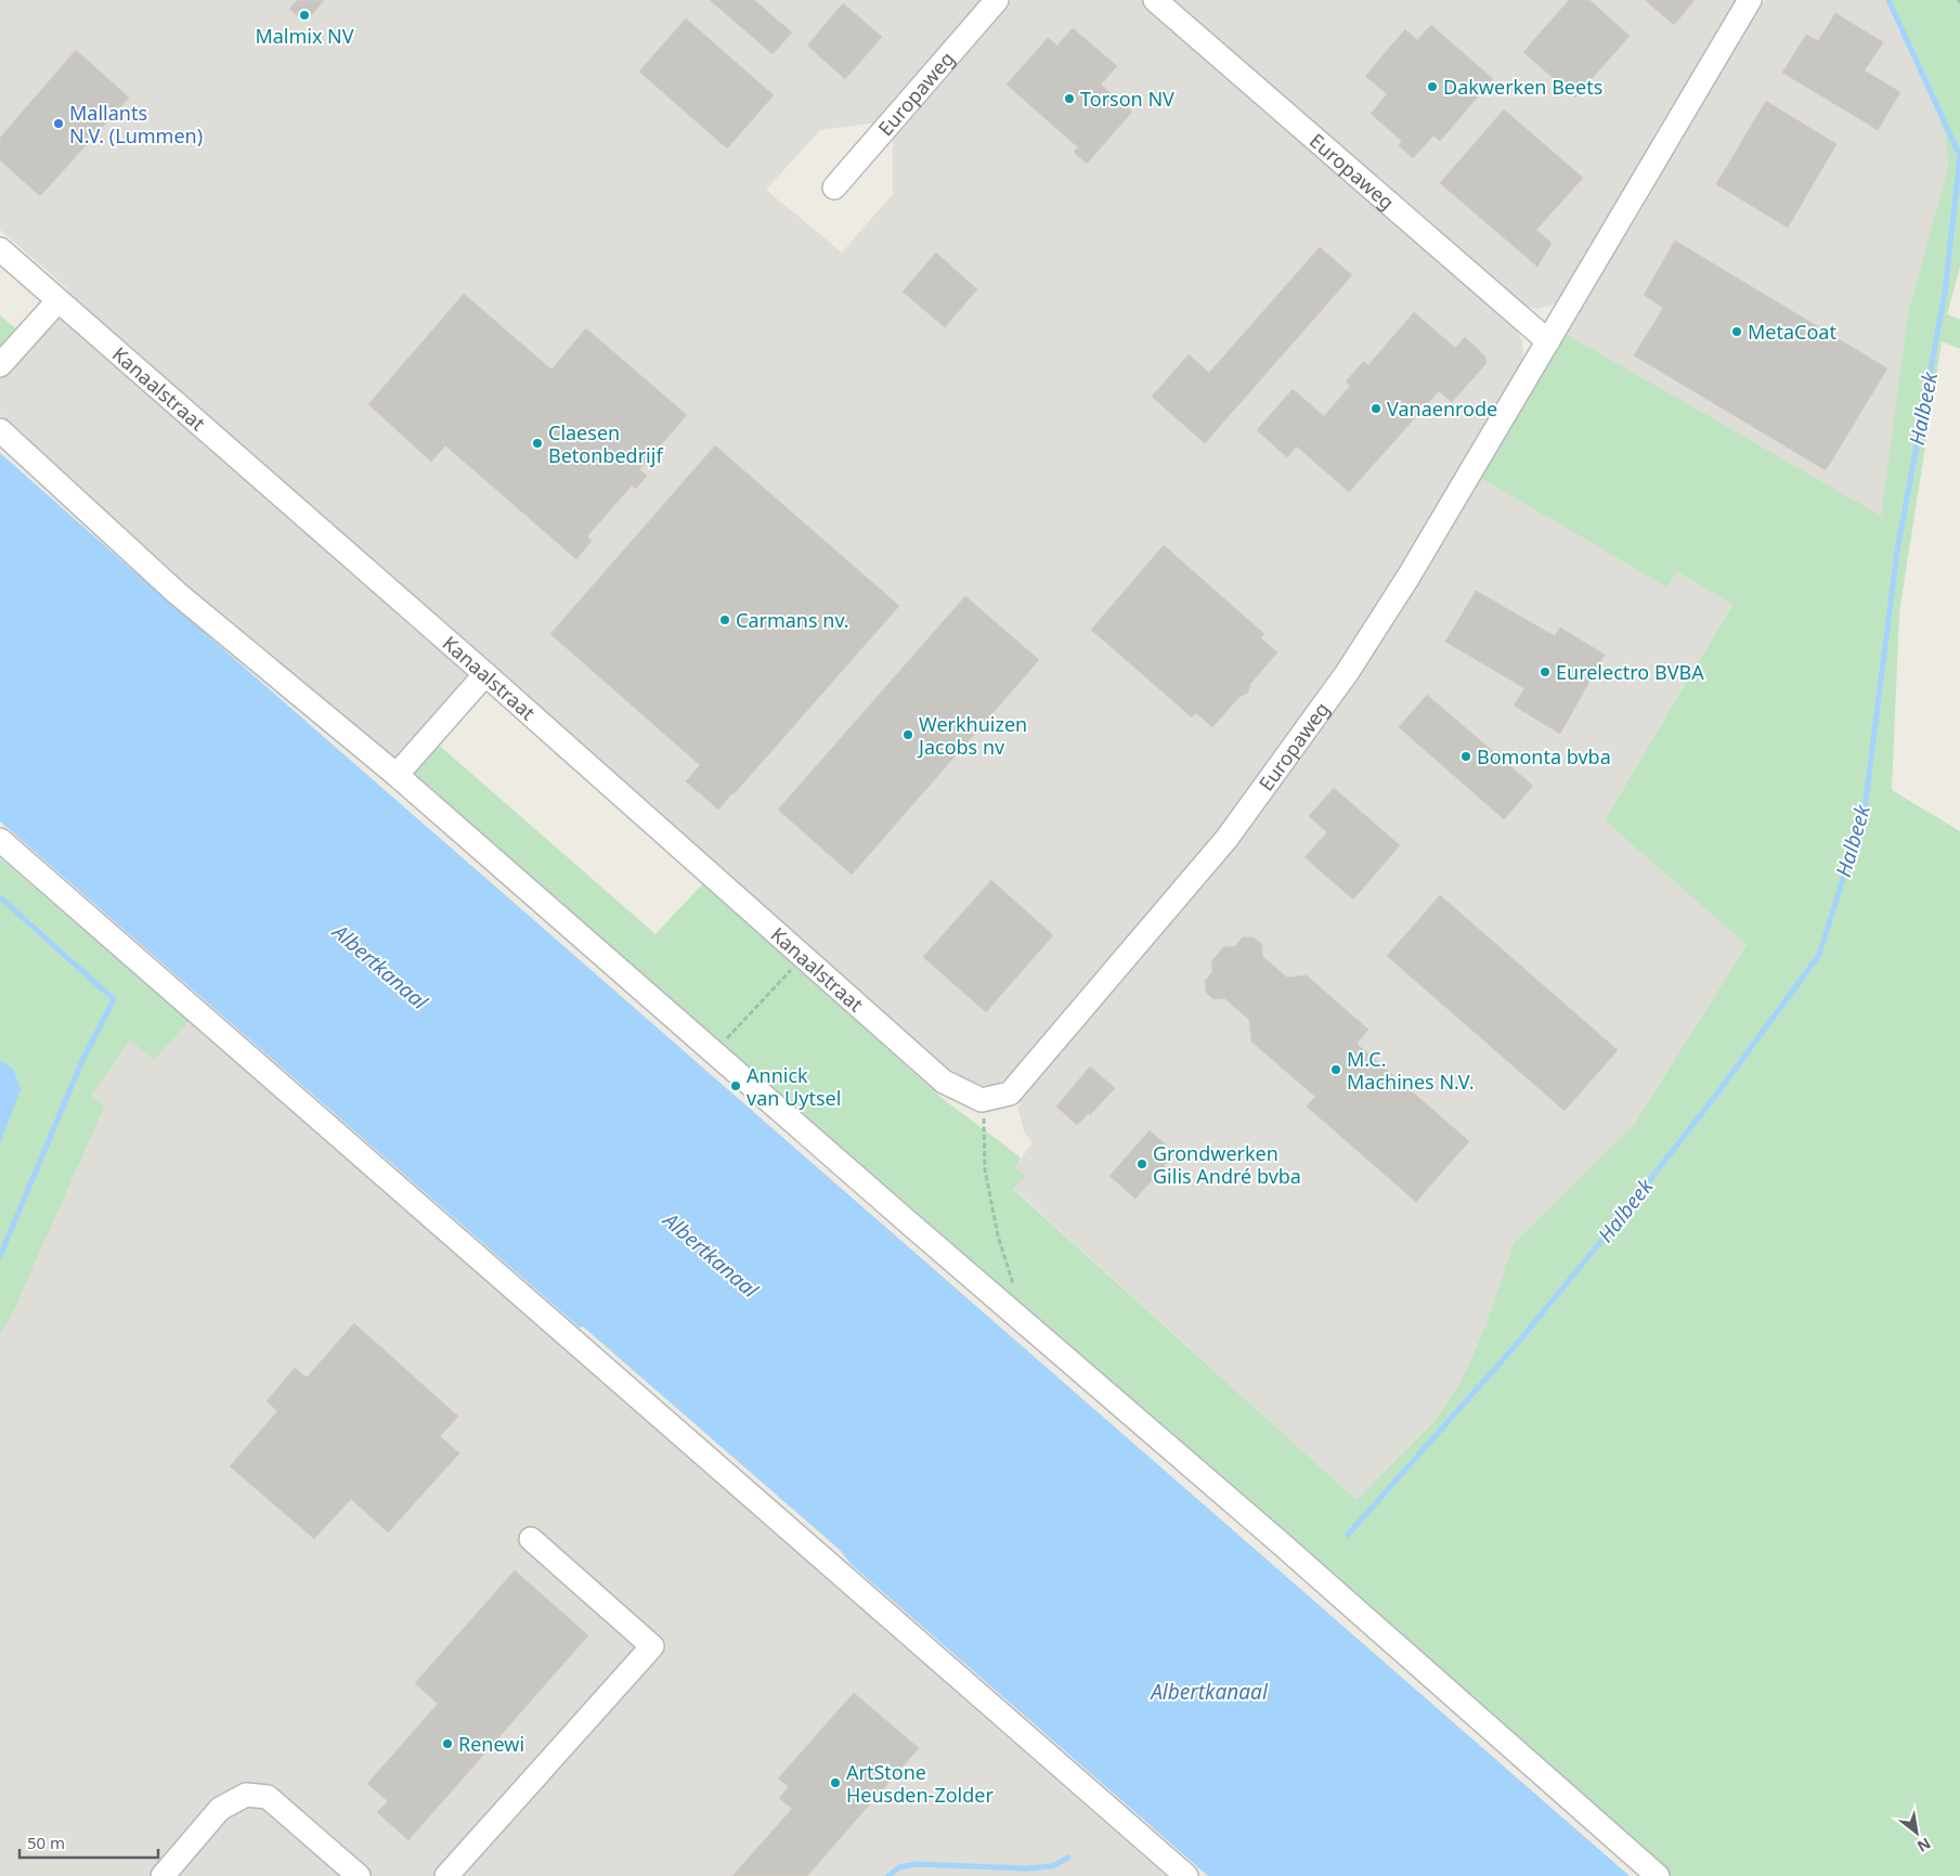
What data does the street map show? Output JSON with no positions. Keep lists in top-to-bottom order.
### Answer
{
  "streets": {
    "street": ["Europaweg", "Kanaalstraat"]
  },
  "crossings": [
    ["Europaweg", "Kanaalstraat"]
  ],
  "water": ["Halbeek", "Albertkanaal"],
  "places": [
    "Malmix NV",
    "Dakwerken Beets",
    "Torson NV",
    "Mallants N.V. (Lummen)",
    "MetaCoat",
    "Vanaenrode",
    "Claesen Betonbedrijf",
    "Carmans nv.",
    "Eurelectro BVBA",
    "Werkhuizen Jacobs nv",
    "Bomonta bvba",
    "M.C. Machines N.V.",
    "Annick van Uytsel",
    "Grondwerken Gilis André bvba",
    "Renewi",
    "ArtStone Heusden-Zolder"
  ],
  "scale_bar": "50 m",
  "north": "bottom right"
}
